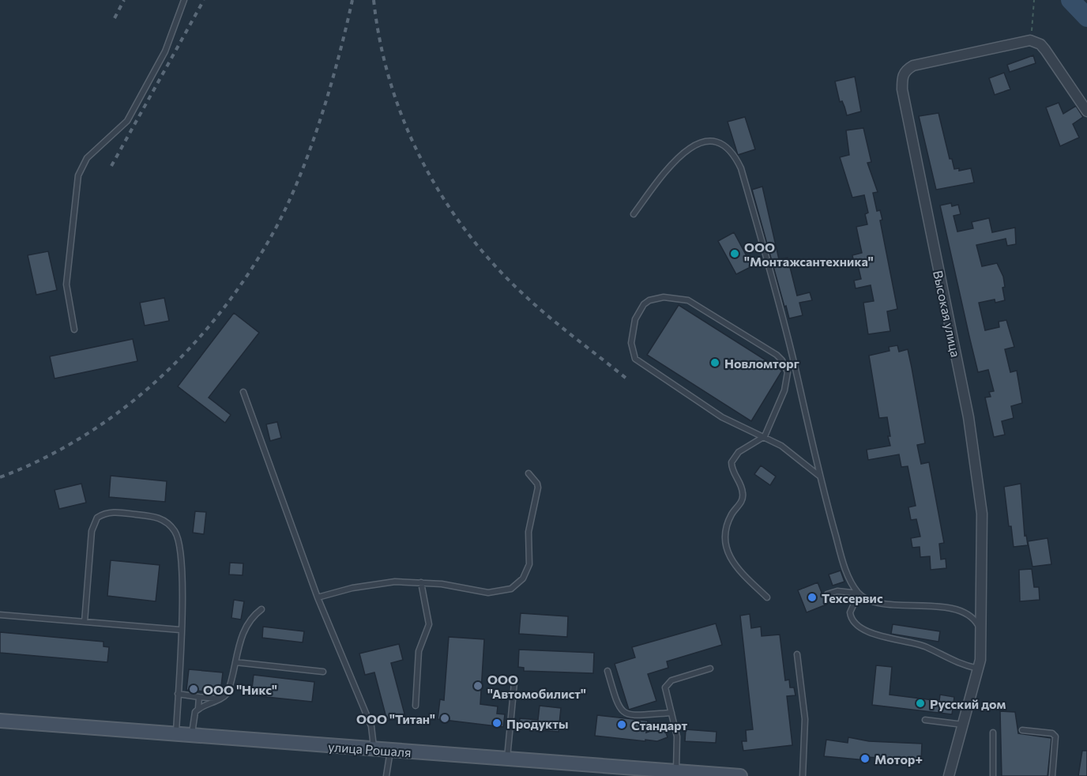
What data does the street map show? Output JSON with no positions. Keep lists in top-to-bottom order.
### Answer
{
  "streets": {
    "main road": ["улица Рошаля"],
    "street": ["Высокая улица"]
  },
  "places": [
    "ООО \"Монтажсантехника\"",
    "Новломторг",
    "Техсервис",
    "ООО \"Автомобилист\"",
    "ООО \"Никс\"",
    "Русский дом",
    "ООО \"Титан\"",
    "Продукты",
    "Стандарт",
    "Мотор+"
  ]
}
